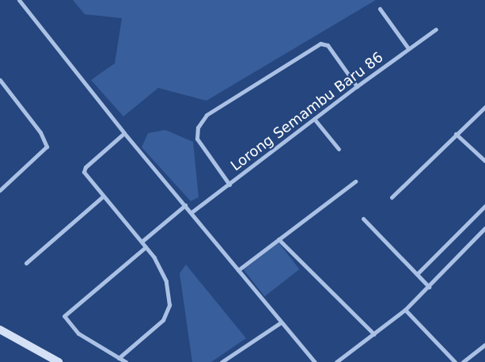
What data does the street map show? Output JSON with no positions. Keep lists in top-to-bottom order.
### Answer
{
  "streets": {
    "street": ["Lorong Semambu Baru 86"]
  }
}
